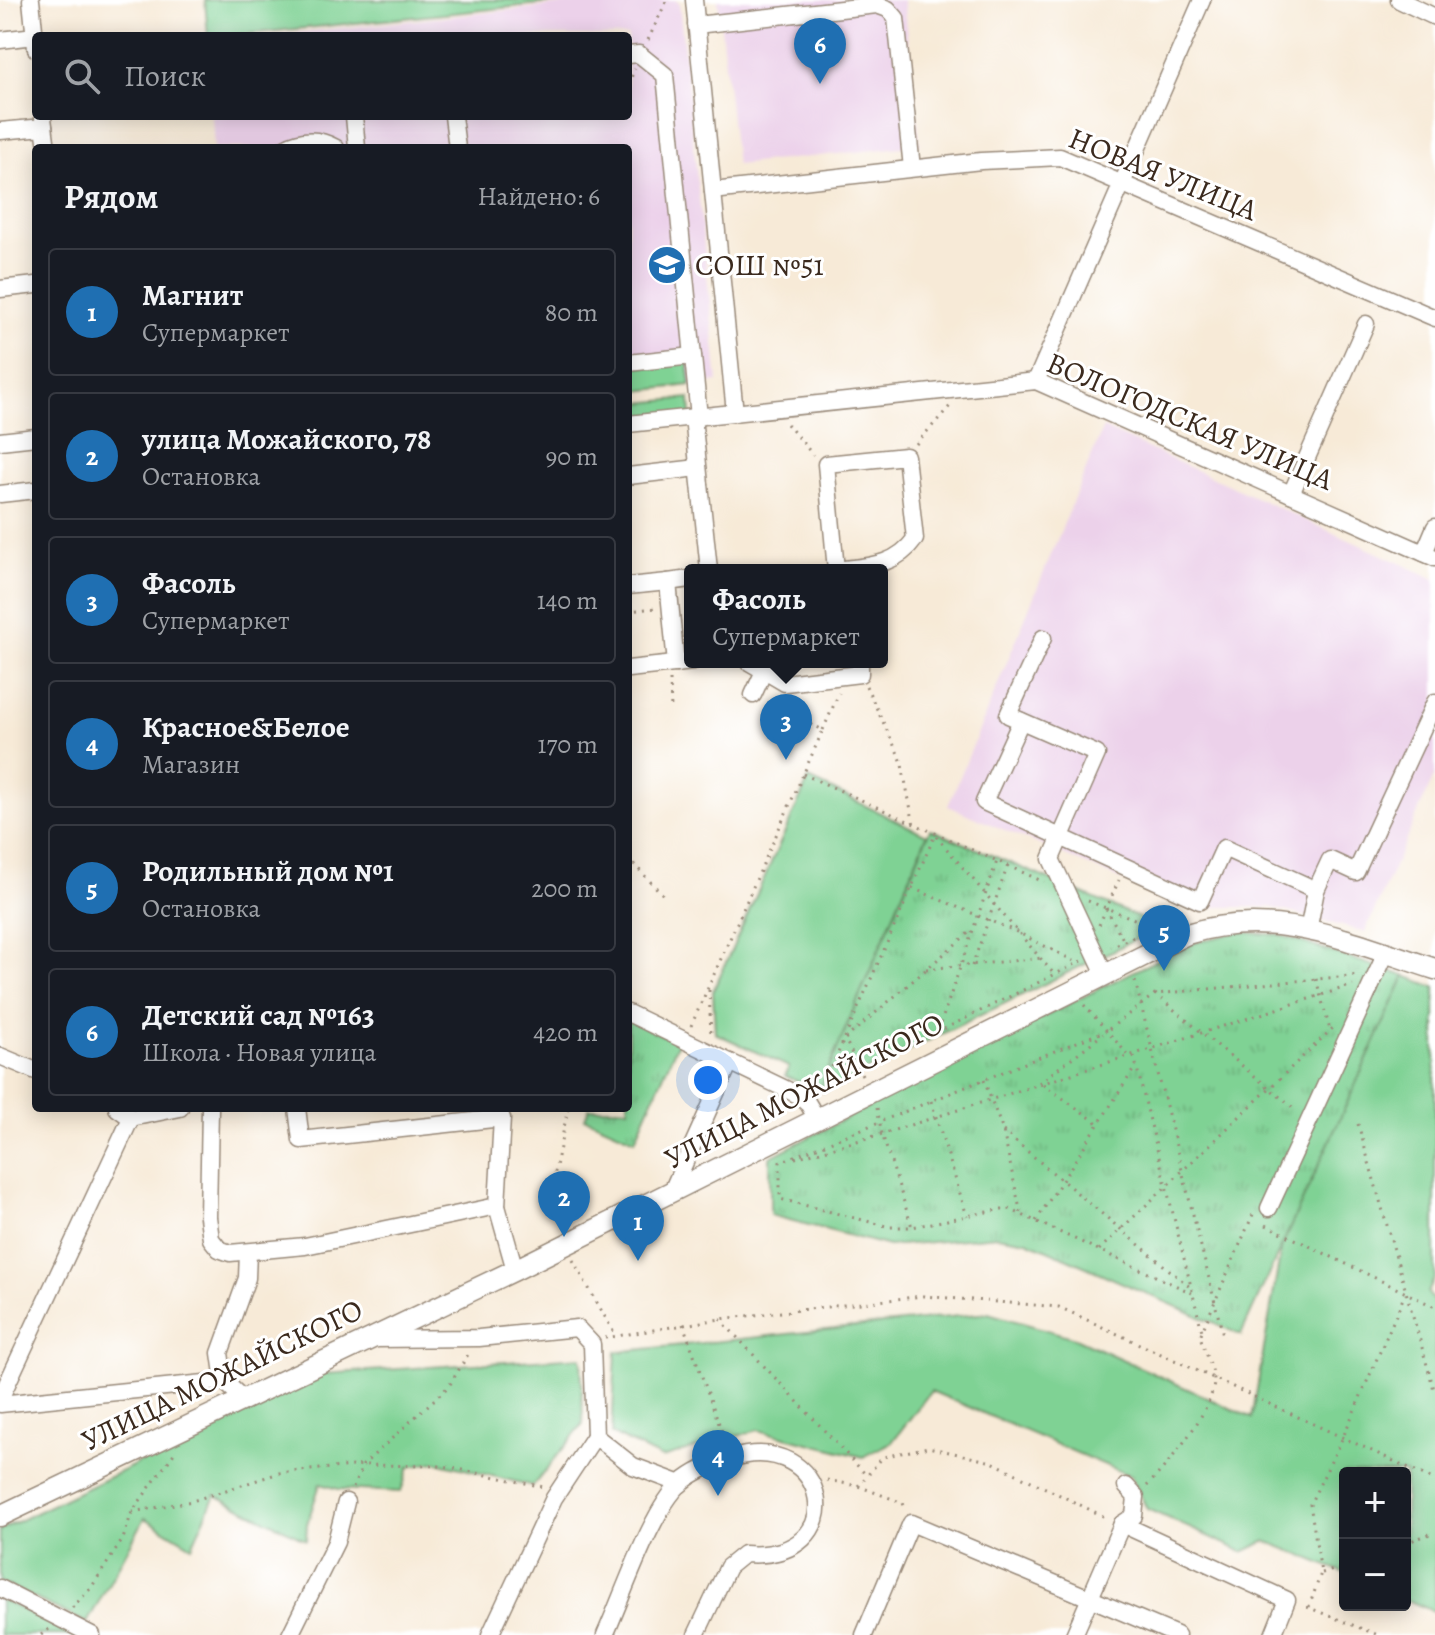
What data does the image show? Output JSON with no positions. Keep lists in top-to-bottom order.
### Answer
{
  "streets": {
    "main road": ["УЛИЦА МОЖАЙСКОГО"],
    "street": ["НОВАЯ УЛИЦА", "ВОЛОГОДСКАЯ УЛИЦА"]
  },
  "places": {
    "school or university": ["СОШ №51"]
  },
  "page": {
    "pins": [
      "6",
      "3",
      "5",
      "2",
      "1",
      "4"
    ],
    "search": "Поиск",
    "heading": ["Рядом", "Найдено: 6"],
    "list": [
      {
        "mark": "1",
        "name": "Магнит",
        "note": "Супермаркет",
        "value": "80 m"
      },
      {
        "mark": "2",
        "name": "улица Можайского, 78",
        "note": "Остановка",
        "value": "90 m"
      },
      {
        "mark": "3",
        "name": "Фасоль",
        "note": "Супермаркет",
        "value": "140 m"
      },
      {
        "mark": "4",
        "name": "Красное&Белое",
        "note": "Магазин",
        "value": "170 m"
      },
      {
        "mark": "5",
        "name": "Родильный дом №1",
        "note": "Остановка",
        "value": "200 m"
      },
      {
        "mark": "6",
        "name": "Детский сад №163",
        "note": "Школа · Новая улица",
        "value": "420 m"
      }
    ],
    "popup": ["Фасоль", "Супермаркет"],
    "map_buttons": ["+", "−"]
  }
}
